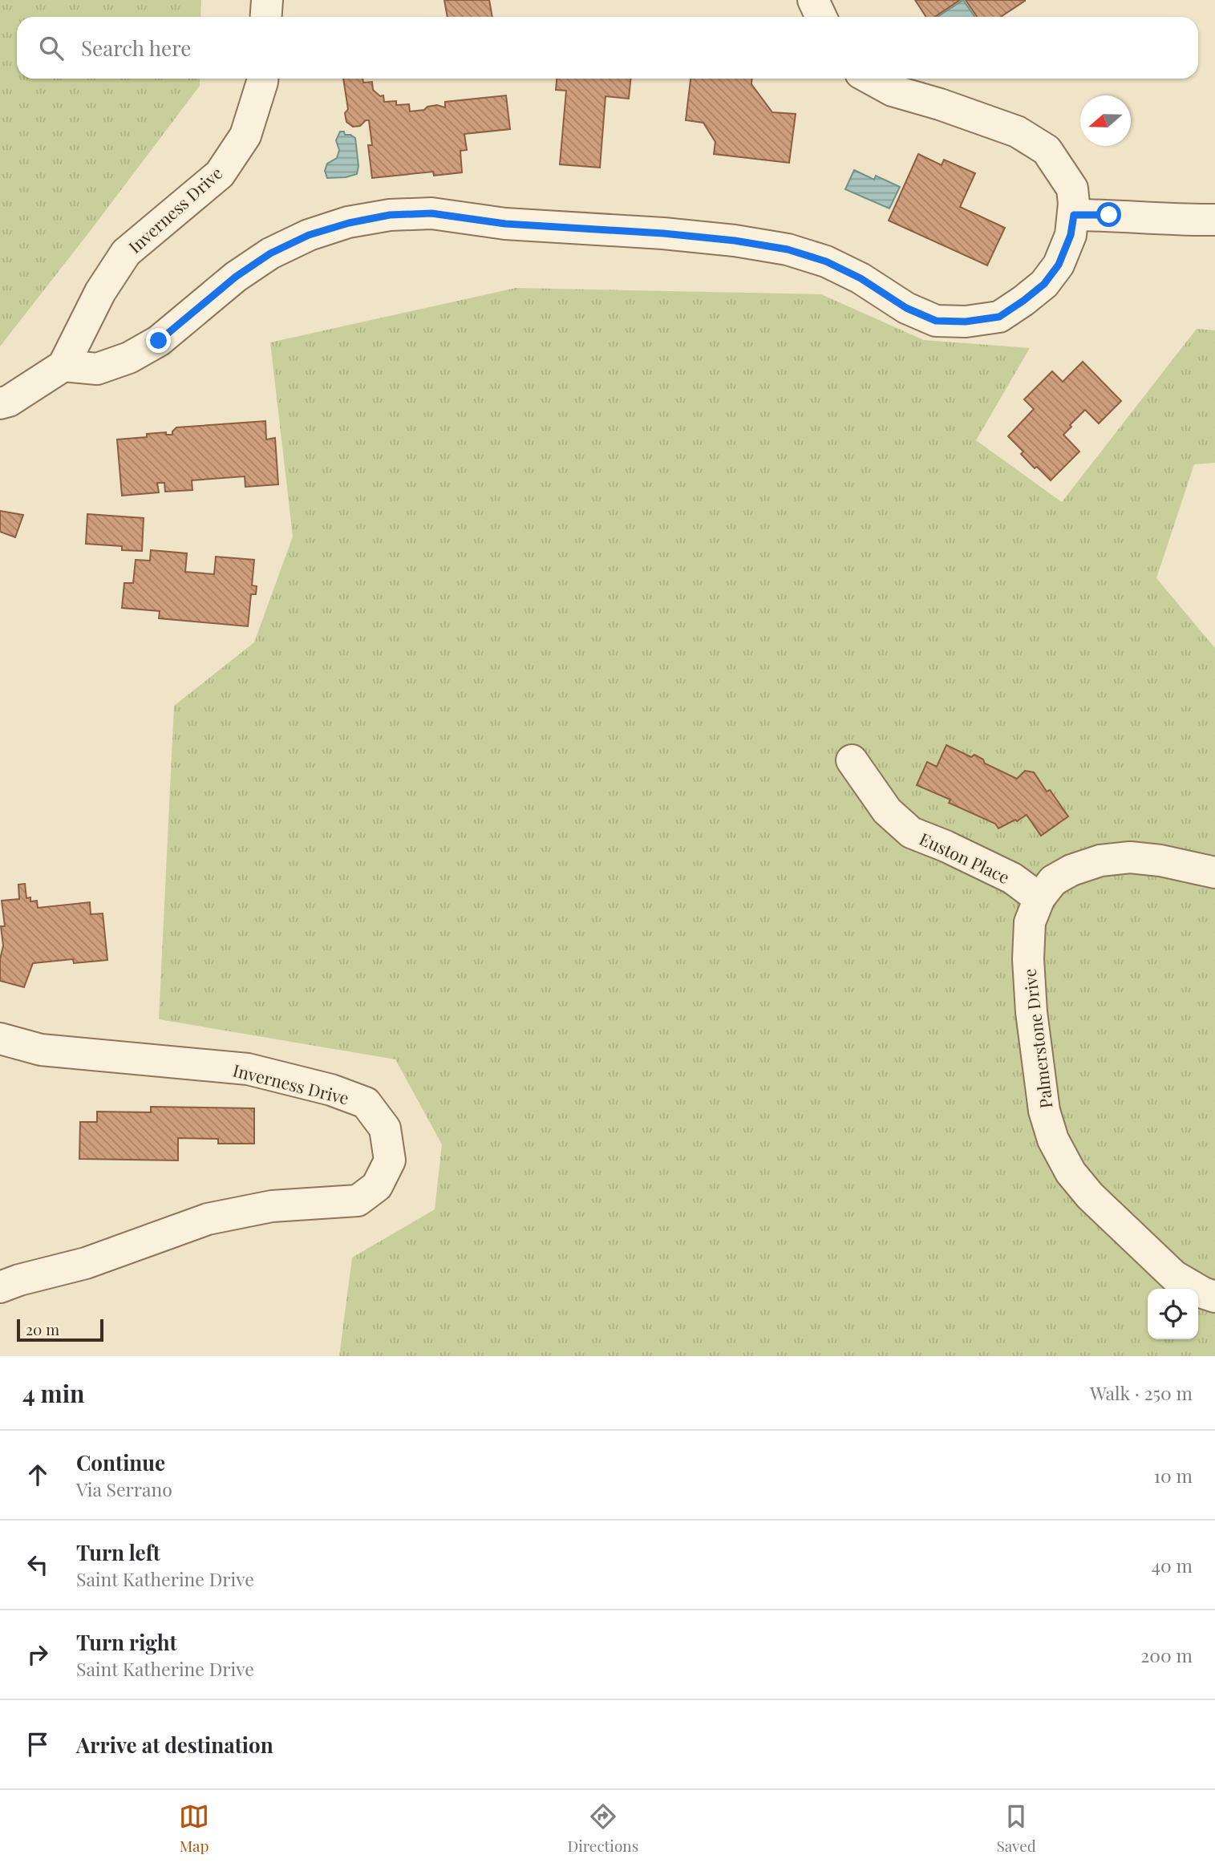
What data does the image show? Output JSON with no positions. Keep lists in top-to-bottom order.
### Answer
{
  "streets": {
    "street": ["Inverness Drive", "Euston Place", "Palmerstone Drive"]
  },
  "crossings": [
    ["Euston Place", "Palmerstone Drive"]
  ],
  "scale_bar": "20 m",
  "north": "left",
  "page": {
    "search": "Search here",
    "scale": "20 m",
    "heading": ["4 min", "Walk · 250 m"],
    "list": [
      ["Continue", "Via Serrano", "10 m"],
      ["Turn left", "Saint Katherine Drive", "40 m"],
      ["Turn right", "Saint Katherine Drive", "200 m"],
      "Arrive at destination"
    ],
    "nav": ["Map", "Directions", "Saved"]
  }
}
